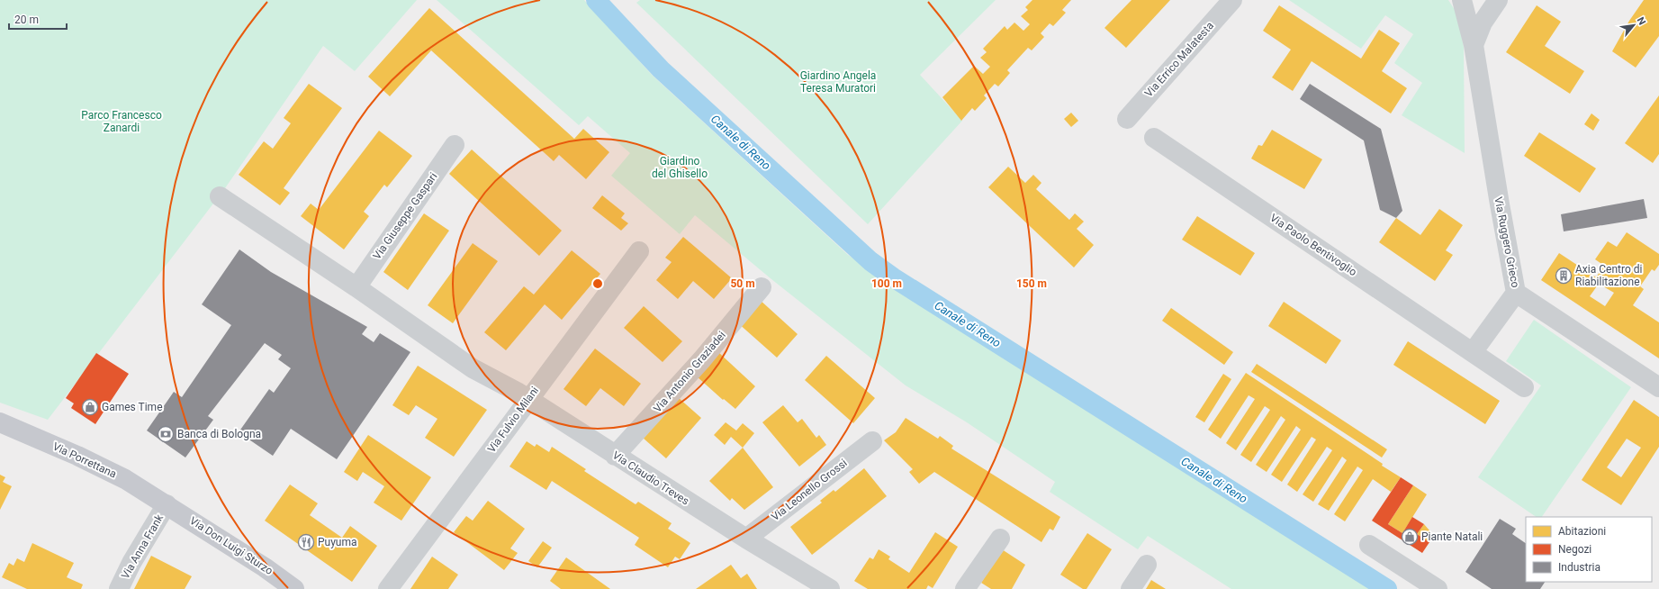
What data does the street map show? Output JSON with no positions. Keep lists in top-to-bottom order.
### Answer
{
  "streets": {
    "main road": ["Via Porrettana", "Via Don Luigi Sturzo"],
    "street": [
      "Via Errico Malatesta",
      "Via Giuseppe Gaspari",
      "Via Ruggero Grieco",
      "Via Paolo Bentivoglio",
      "Via Antonio Graziadei",
      "Via Fulvio Milani",
      "Via Claudio Treves",
      "Via Leonello Grossi",
      "Via Anna Frank"
    ]
  },
  "crossings": [
    ["Via Giuseppe Gaspari", "Via Claudio Treves"],
    ["Via Antonio Graziadei", "Via Claudio Treves"],
    ["Via Fulvio Milani", "Via Claudio Treves"],
    ["Via Porrettana", "Via Don Luigi Sturzo"],
    ["Via Porrettana", "Via Anna Frank"],
    ["Via Claudio Treves", "Via Leonello Grossi"],
    ["Via Don Luigi Sturzo", "Via Anna Frank"]
  ],
  "water": ["Canale di Reno"],
  "parks": ["Giardino Angela Teresa Muratori", "Parco Francesco Zanardi", "Giardino del Ghisello"],
  "places": {
    "building": ["Axia Centro di Riabilitazione"],
    "shop": ["Games Time", "Piante Natali"],
    "bank": ["Banca di Bologna"],
    "restaurant": ["Puyuma"]
  },
  "legend": ["Abitazioni", "Negozi", "Industria"],
  "scale_bar": "20 m",
  "north": "top right",
  "rings": ["50 m", "100 m", "150 m"]
}
